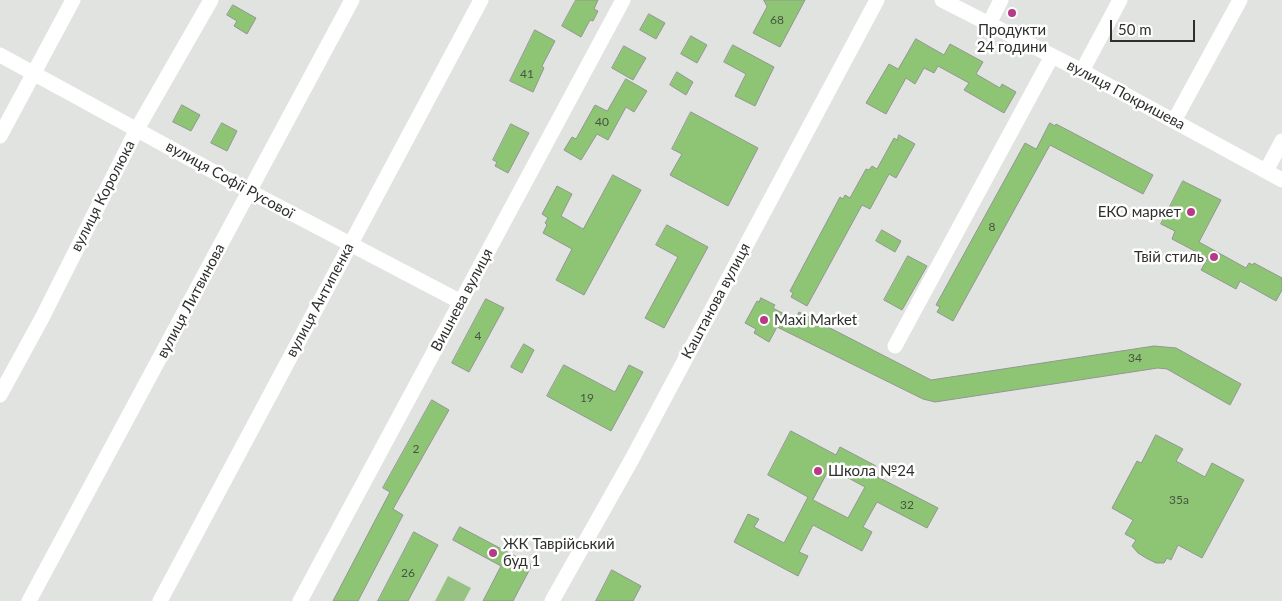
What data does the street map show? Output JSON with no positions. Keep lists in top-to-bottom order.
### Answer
{
  "streets": {
    "street": [
      "вулиця Покришева",
      "вулиця Софії Русової",
      "вулиця Королюка",
      "вулиця Антипенка",
      "Вишнева вулиця",
      "вулиця Литвинова",
      "Каштанова вулиця"
    ]
  },
  "crossings": [
    ["вулиця Софії Русової", "вулиця Королюка"],
    ["вулиця Софії Русової", "вулиця Антипенка"],
    ["вулиця Софії Русової", "Вишнева вулиця"],
    ["вулиця Софії Русової", "вулиця Литвинова"]
  ],
  "places": [
    "Продукти 24 години",
    "ЕКО маркет",
    "Твій стиль",
    "Maxi Market",
    "Школа №24",
    "ЖК Таврійський буд 1"
  ],
  "house_numbers": [
    "68",
    "41",
    "40",
    "8",
    "4",
    "34",
    "19",
    "2",
    "35а",
    "32",
    "26"
  ],
  "scale_bar": "50 m"
}
